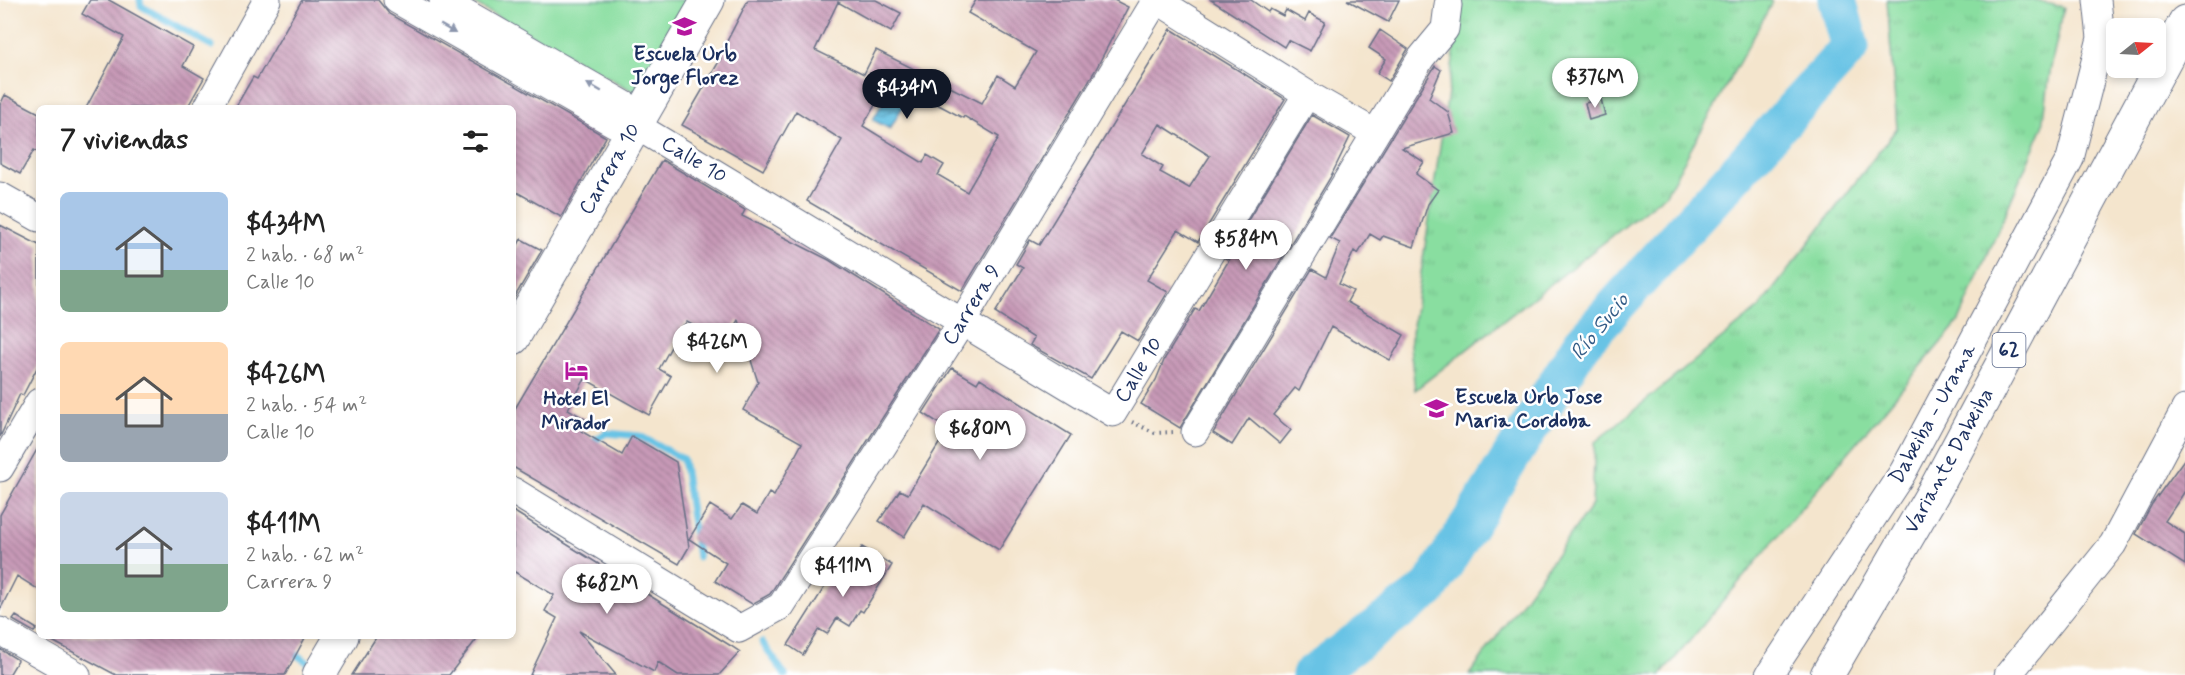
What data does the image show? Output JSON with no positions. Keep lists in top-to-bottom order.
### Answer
{
  "streets": {
    "main road": ["Carrera 10", "62", "Variante Dabeiba"],
    "street": ["Calle 10", "Carrera 9", "Dabeiba - Urama"]
  },
  "crossings": [
    ["Calle 10", "Carrera 10"],
    ["Calle 10", "Carrera 9"]
  ],
  "water": ["Río Sucio"],
  "places": {
    "school or university": ["Escuela Urb Jorge Florez", "Escuela Urb Jose Maria Cordoba"],
    "hotel": ["Hotel El Mirador"]
  },
  "north": "right",
  "page": {
    "price": [
      "$376M",
      "$434M",
      "$584M",
      "$426M",
      "$680M",
      "$411M",
      "$682M"
    ],
    "heading": "7 viviendas",
    "list": [
      {
        "name": "$434M",
        "note": "2 hab. · 68 m² · Calle 10"
      },
      {
        "name": "$426M",
        "note": "2 hab. · 54 m² · Calle 10"
      },
      {
        "name": "$411M",
        "note": "2 hab. · 62 m² · Carrera 9"
      }
    ]
  }
}
